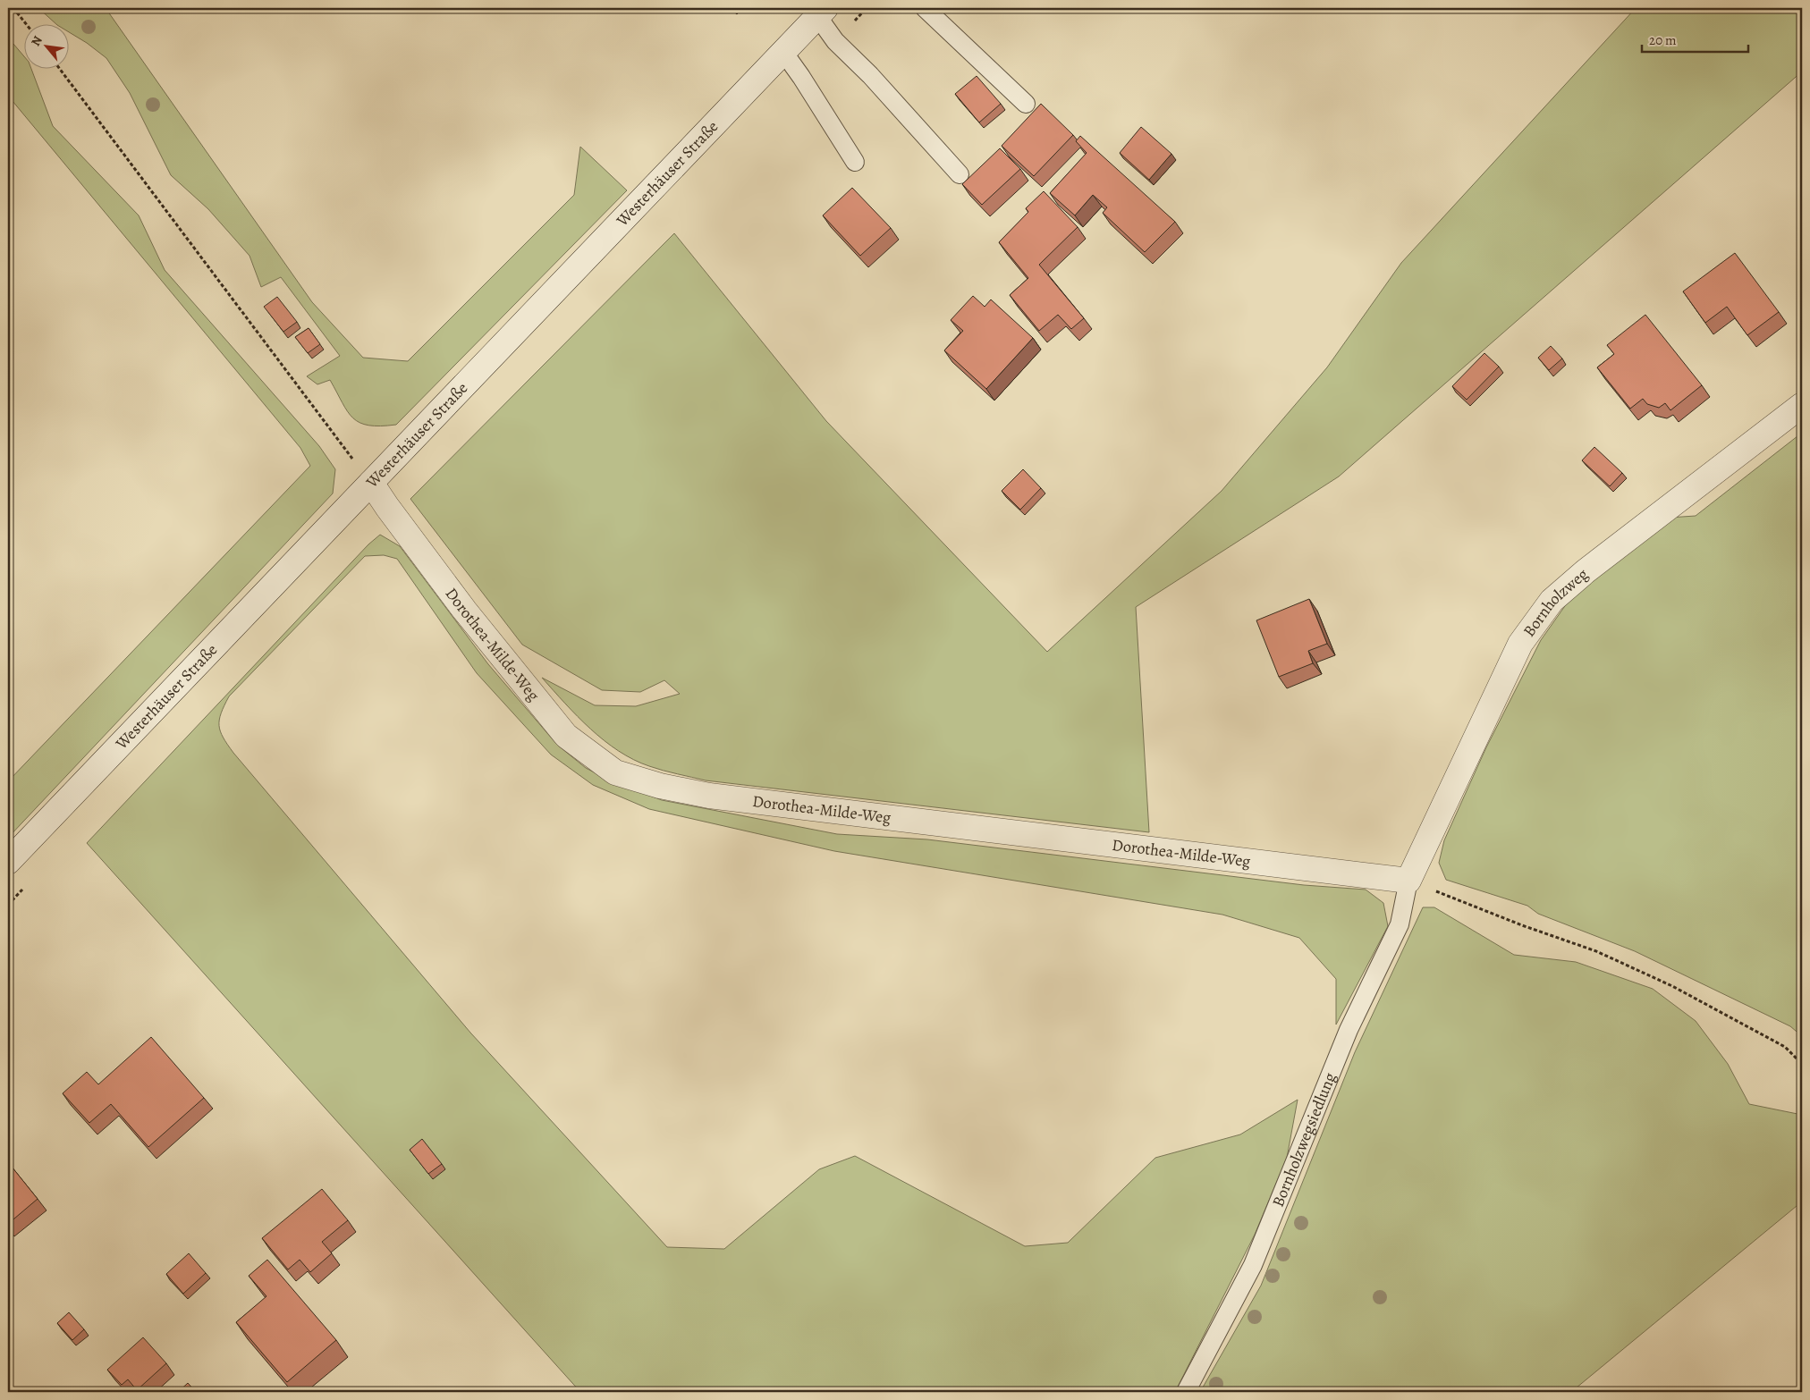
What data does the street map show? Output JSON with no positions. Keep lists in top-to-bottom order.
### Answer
{
  "streets": {
    "street": ["Westerhäuser Straße", "Bornholzweg", "Dorothea-Milde-Weg"],
    "lane": ["Bornholzwegsiedlung"]
  },
  "crossings": [
    ["Westerhäuser Straße", "Dorothea-Milde-Weg"],
    ["Bornholzweg", "Dorothea-Milde-Weg"],
    ["Bornholzweg", "Bornholzwegsiedlung"],
    ["Dorothea-Milde-Weg", "Bornholzwegsiedlung"]
  ],
  "scale_bar": "20 m",
  "north": "top left"
}
